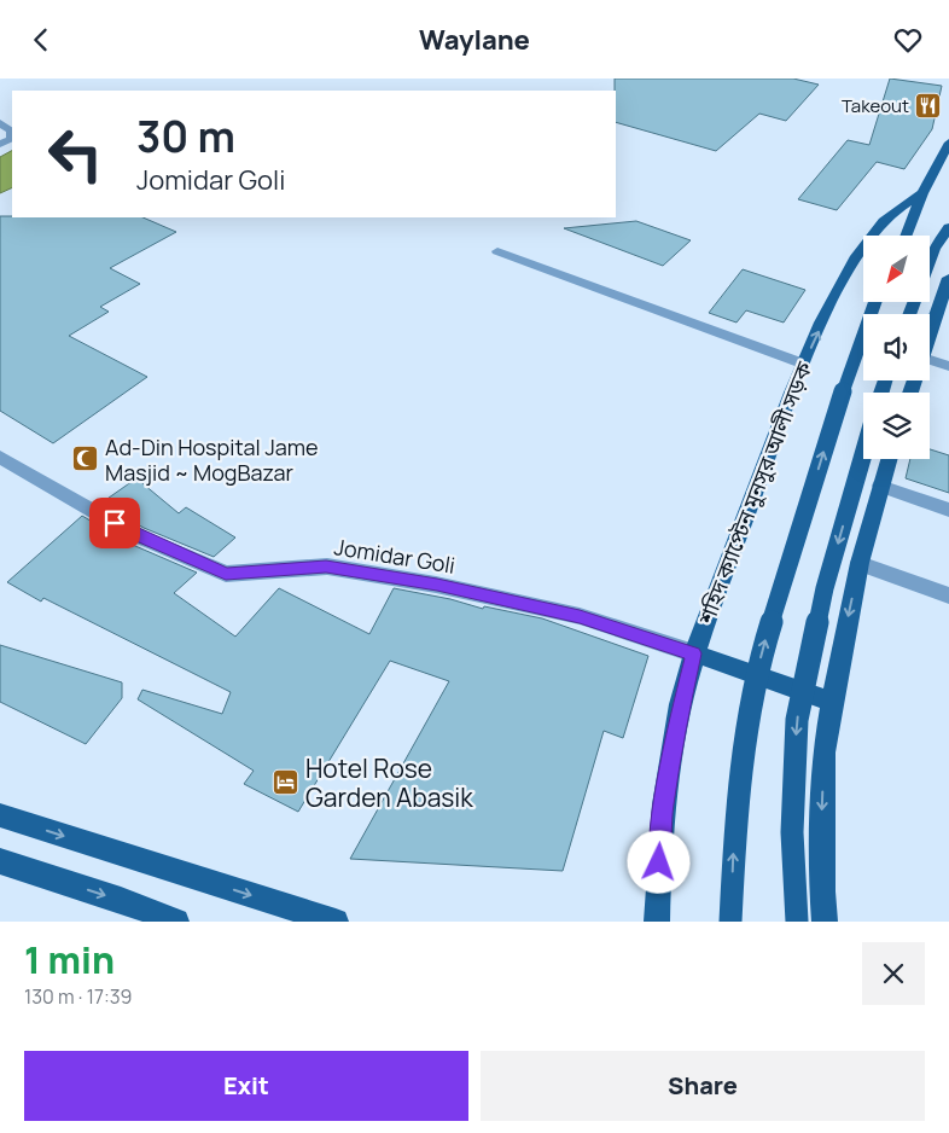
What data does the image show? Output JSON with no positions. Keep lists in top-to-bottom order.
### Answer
{
  "streets": {
    "main road": ["শহিদ ক্যাপ্টেন মুনসুর আলী সড়ক"],
    "street": ["Jomidar Goli"]
  },
  "crossings": [
    ["শহিদ ক্যাপ্টেন মুনসুর আলী সড়ক", "Jomidar Goli"]
  ],
  "places": {
    "restaurant": ["Takeout"],
    "mosque": ["Ad-Din Hospital Jame Masjid ~ MogBazar"],
    "hotel": ["Hotel Rose Garden Abasik"]
  },
  "north": "bottom left",
  "page": {
    "header": "Waylane",
    "turn": ["30 m", "Jomidar Goli"],
    "heading": ["1 min", "130 m · 17:39"],
    "buttons": ["Exit", "Share"]
  }
}
